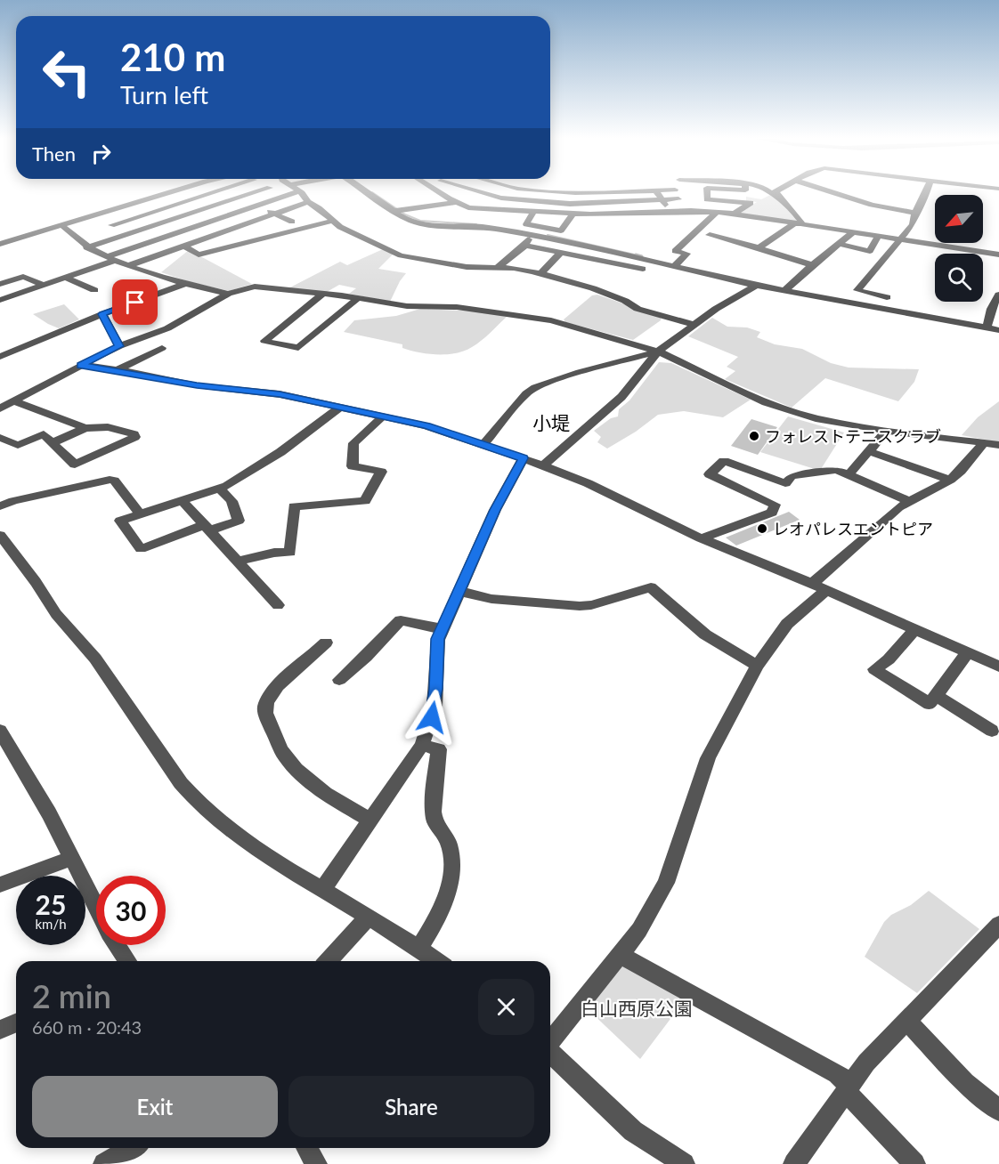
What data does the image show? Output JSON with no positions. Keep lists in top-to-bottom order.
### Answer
{
  "districts": ["小堤"],
  "parks": ["白山西原公園"],
  "places": ["フォレストテニスクラブ", "レオパレスエントピア"],
  "north": "bottom left",
  "page": {
    "turn": ["210 m", "Turn left"],
    "then": "Then",
    "speed": "25 km/h",
    "limit": "30",
    "heading": ["2 min", "660 m · 20:43"],
    "buttons": ["Exit", "Share"]
  }
}
